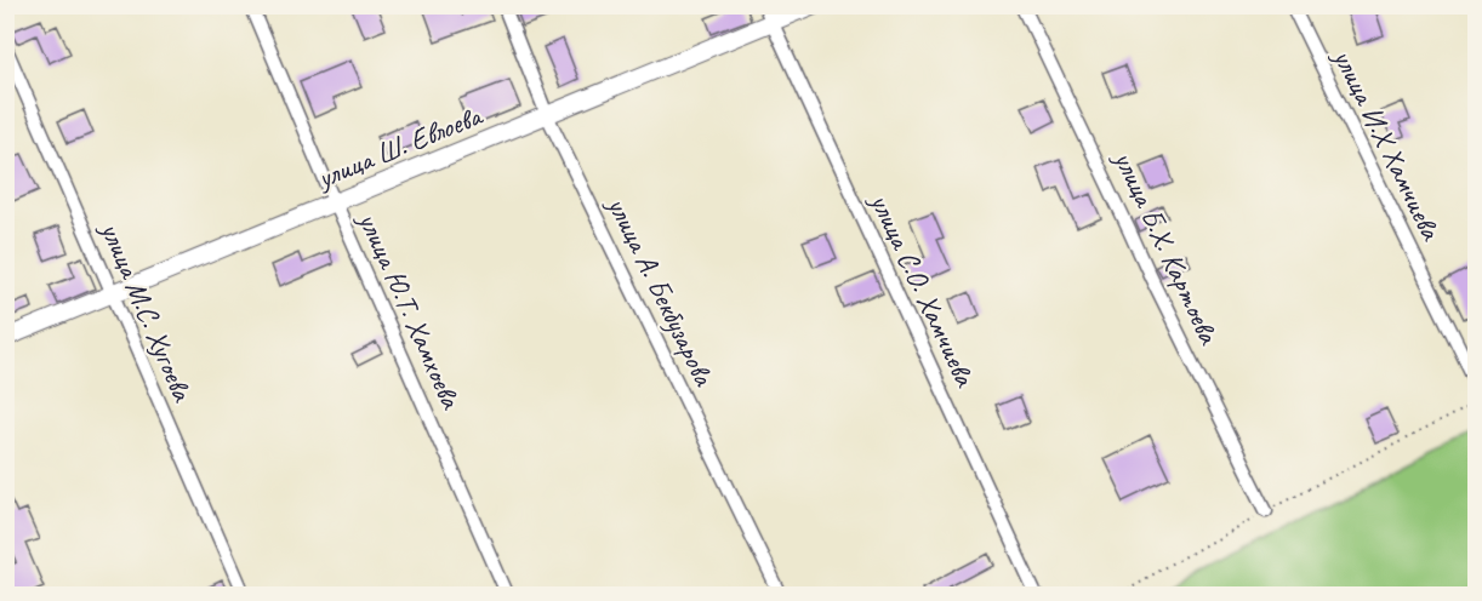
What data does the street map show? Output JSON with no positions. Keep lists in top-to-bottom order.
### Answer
{
  "streets": {
    "street": [
      "улица И.Х Хамчиева",
      "улица Ш. Евлоева",
      "улица Б.Х. Картоева",
      "улица С.О. Хамчиева",
      "улица А. Бекбузарова",
      "улица Ю.Т. Хамхоева",
      "улица М.С. Хугоева"
    ]
  },
  "crossings": [
    ["улица Ш. Евлоева", "улица С.О. Хамчиева"],
    ["улица Ш. Евлоева", "улица А. Бекбузарова"],
    ["улица Ш. Евлоева", "улица Ю.Т. Хамхоева"],
    ["улица Ш. Евлоева", "улица М.С. Хугоева"]
  ]
}
